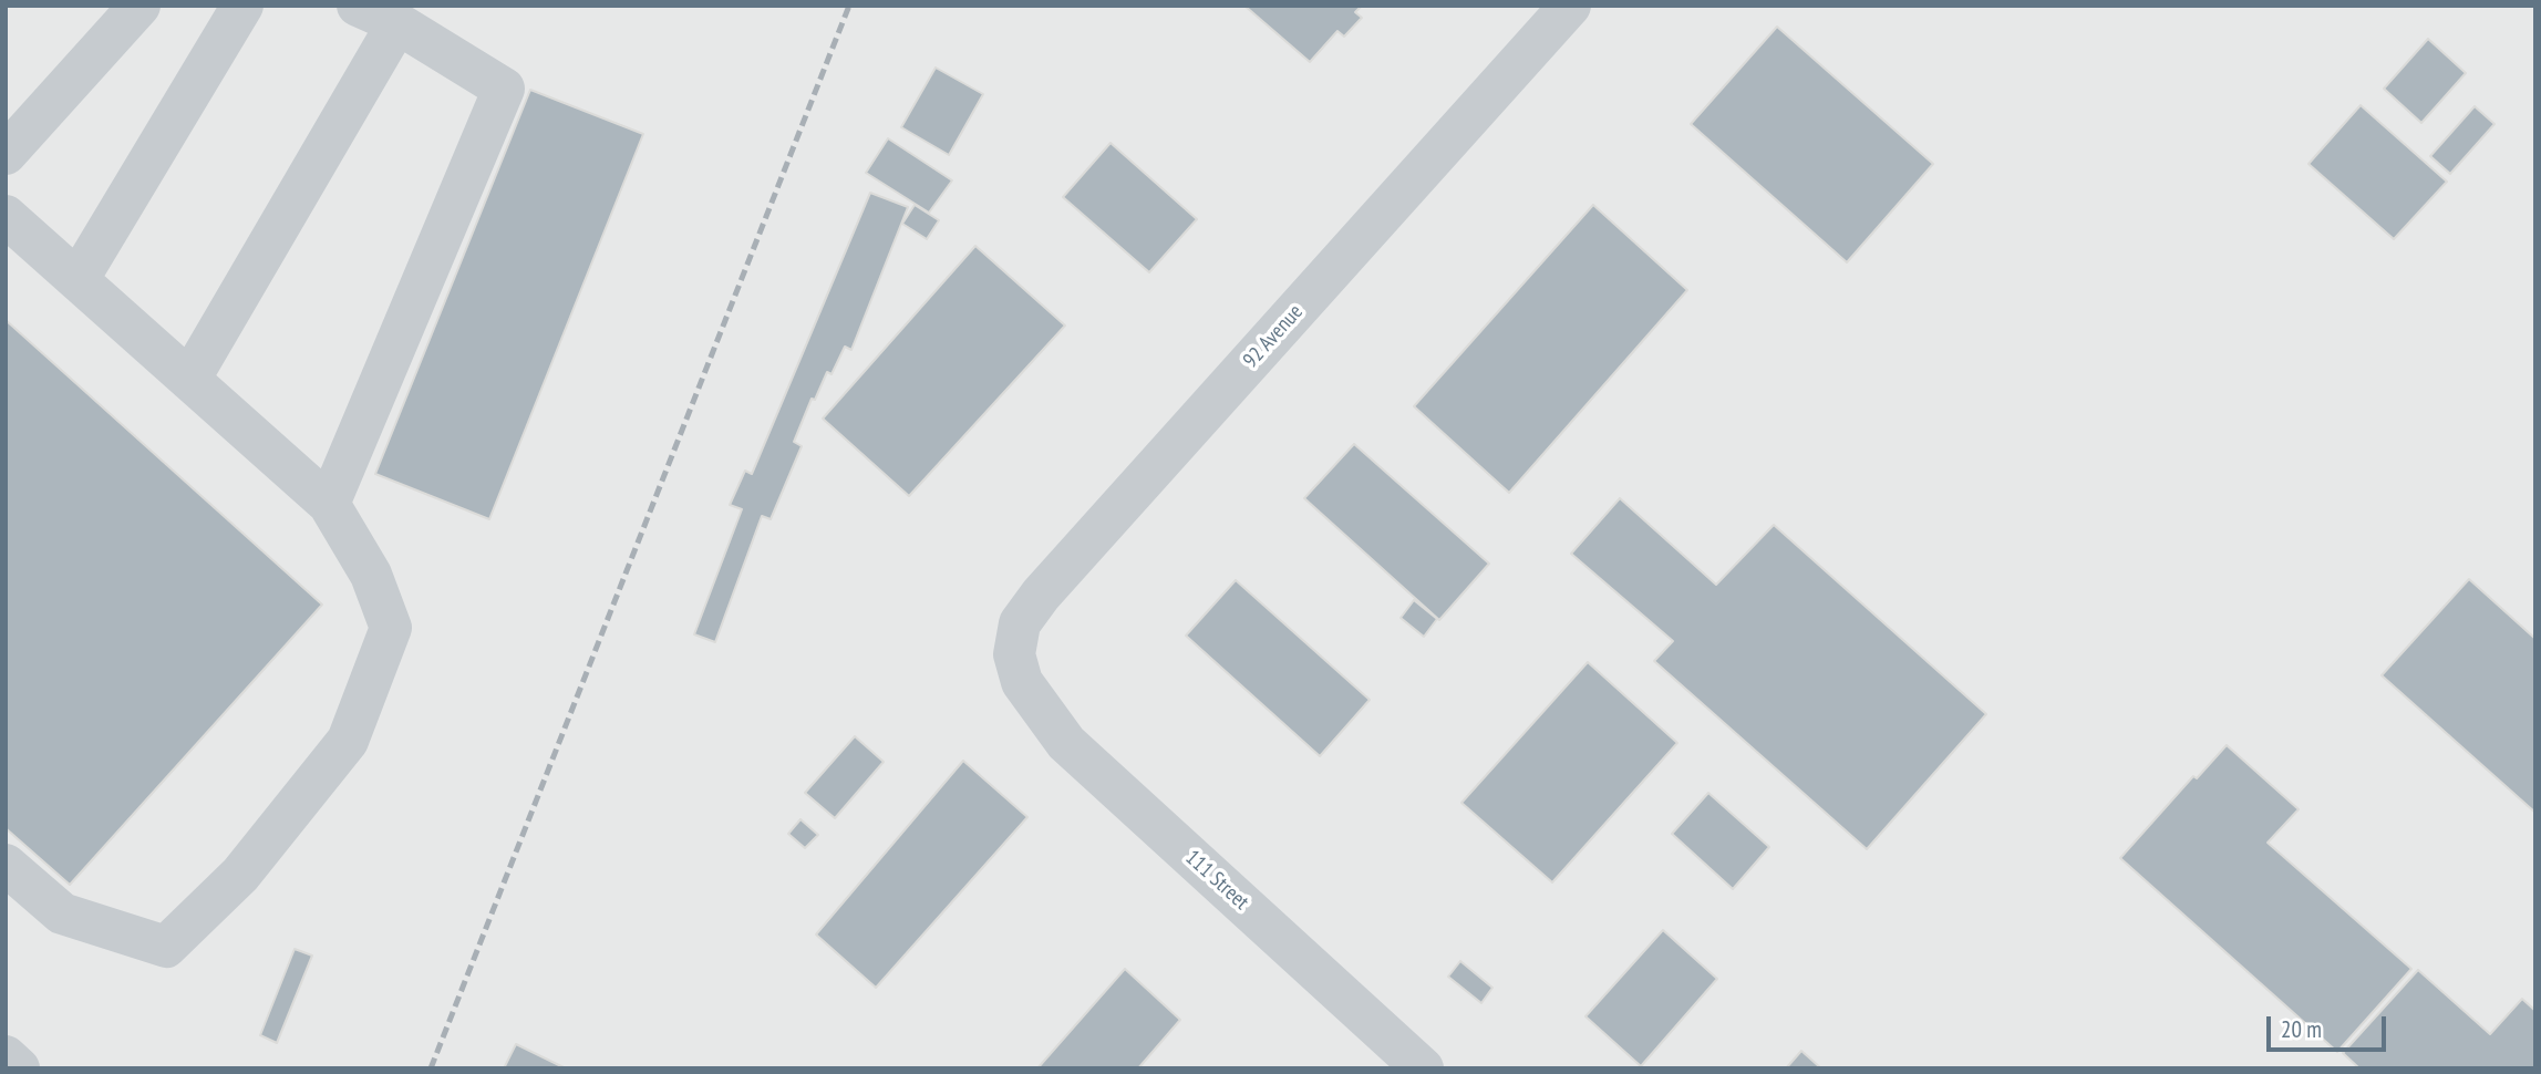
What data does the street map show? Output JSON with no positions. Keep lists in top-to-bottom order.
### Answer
{
  "streets": {
    "street": ["92 Avenue", "111 Street"]
  },
  "crossings": [
    ["92 Avenue", "111 Street"]
  ],
  "scale_bar": "20 m"
}
